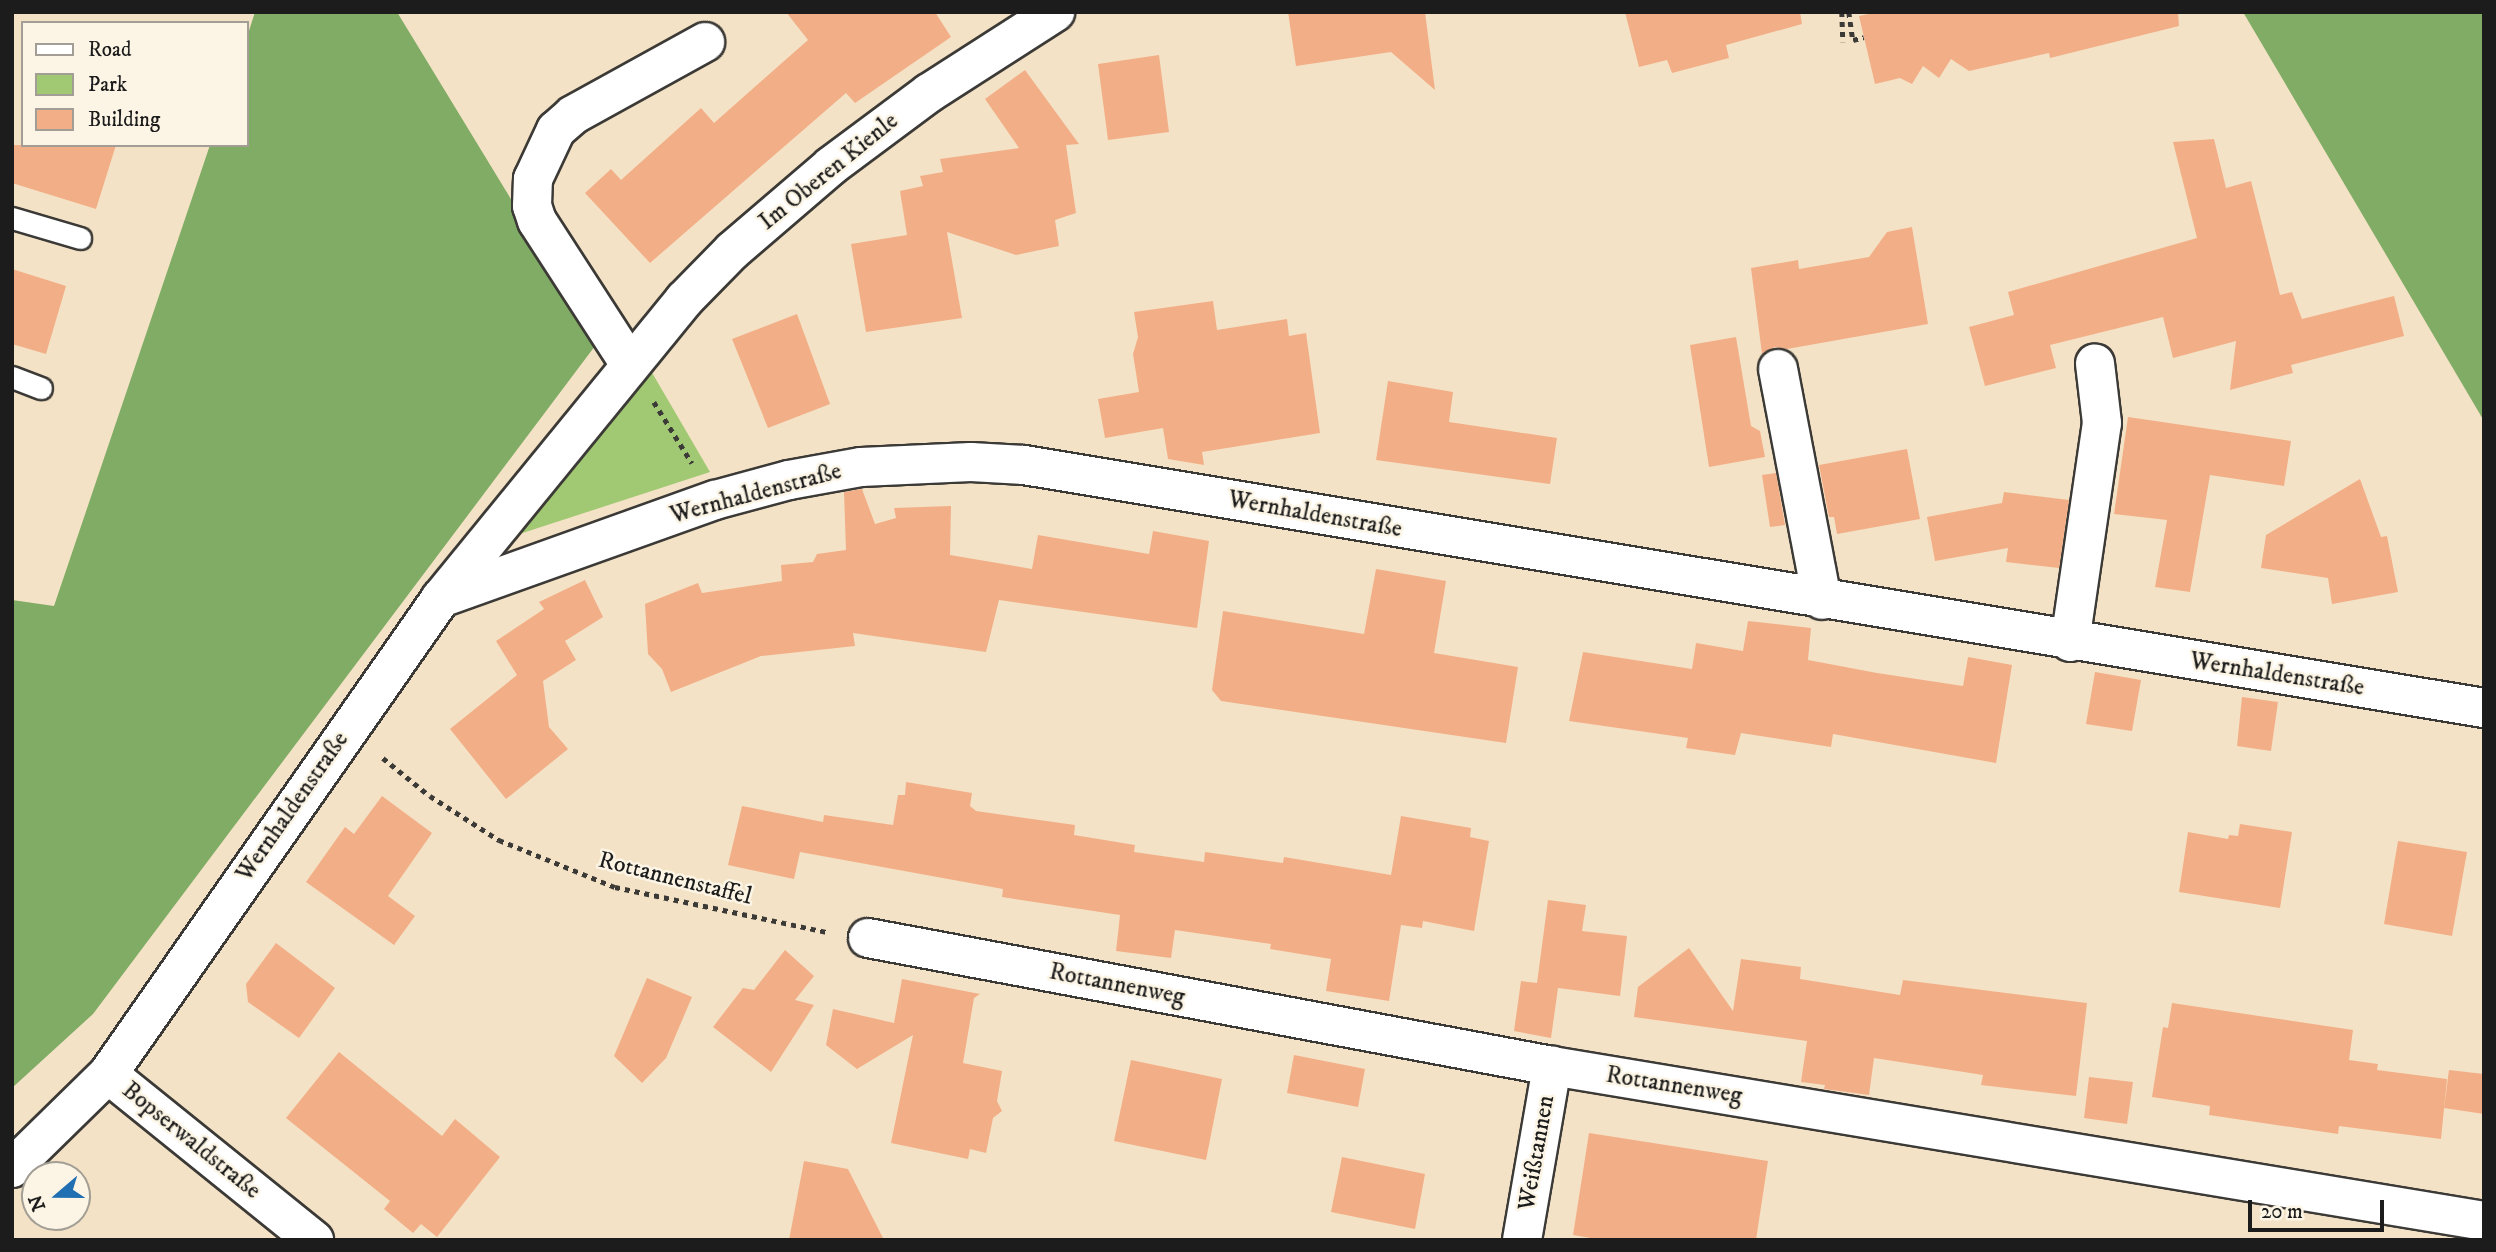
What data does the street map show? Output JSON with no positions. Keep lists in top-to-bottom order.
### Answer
{
  "streets": {
    "street": [
      "Im Oberen Kienle",
      "Wernhaldenstraße",
      "Rottannenweg",
      "Bopserwaldstraße",
      "Weißtannen"
    ],
    "path": ["Rottannenstaffel"]
  },
  "crossings": [
    ["Im Oberen Kienle", "Wernhaldenstraße"],
    ["Wernhaldenstraße", "Rottannenstaffel"],
    ["Wernhaldenstraße", "Bopserwaldstraße"],
    ["Rottannenstaffel", "Rottannenweg"],
    ["Rottannenweg", "Weißtannen"]
  ],
  "legend": ["Road", "Park", "Building"],
  "scale_bar": "20 m",
  "north": "left"
}
